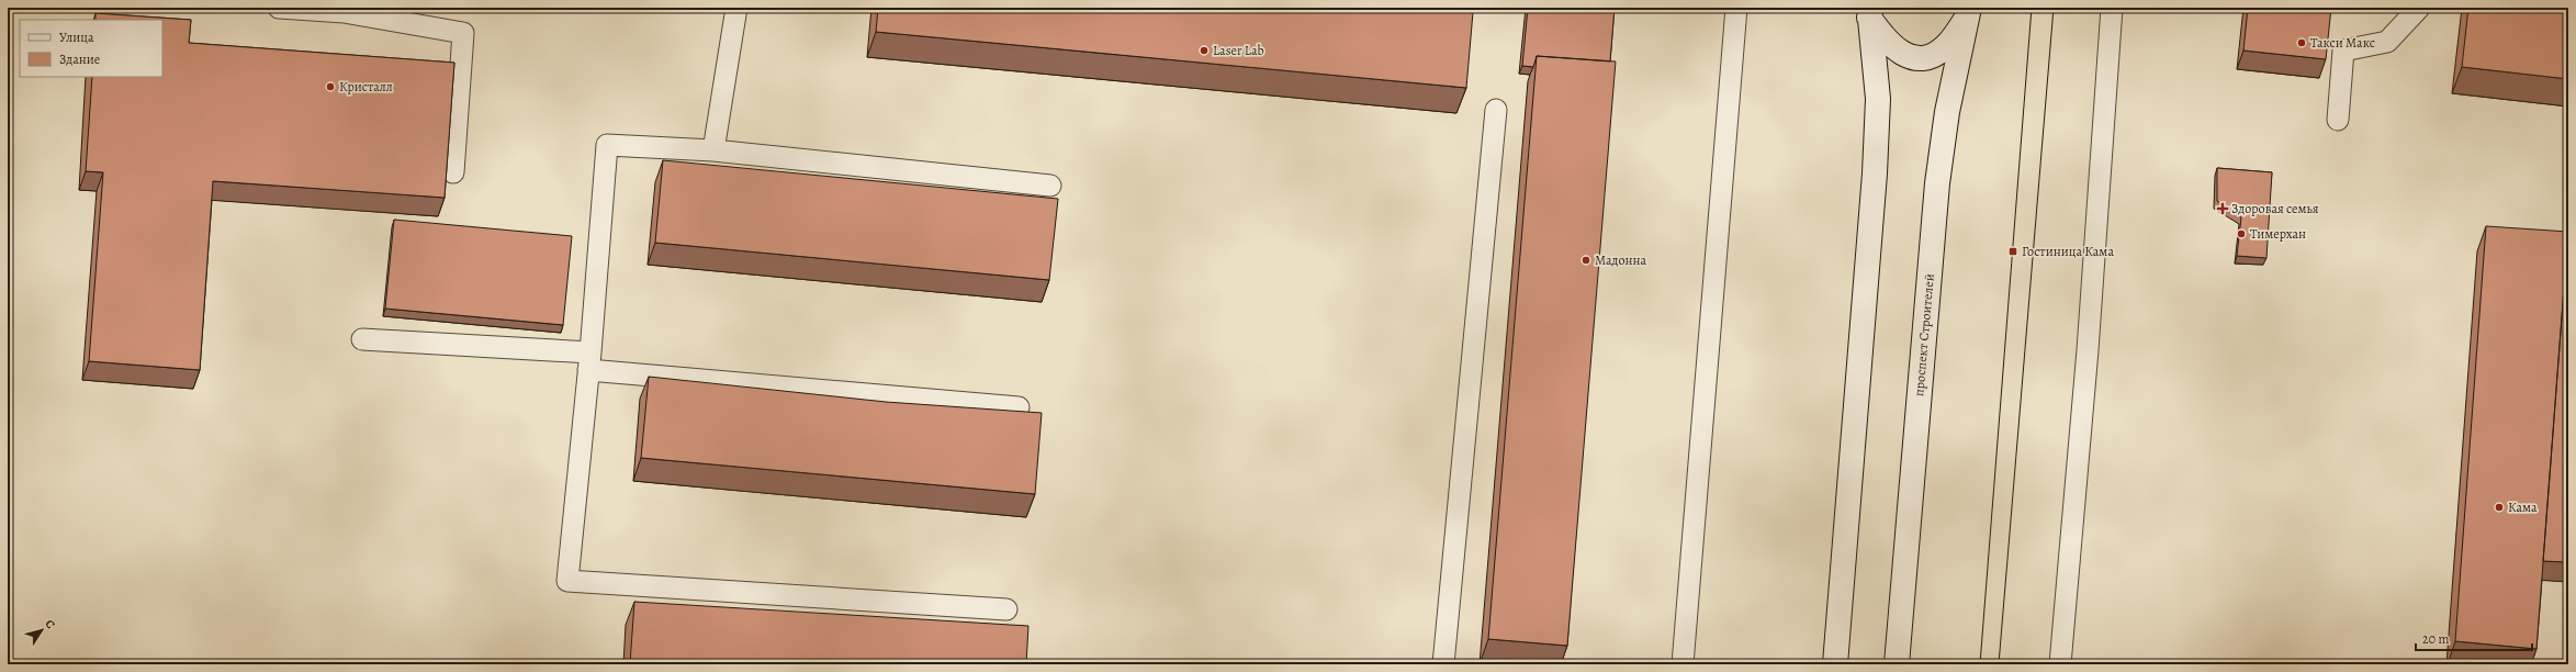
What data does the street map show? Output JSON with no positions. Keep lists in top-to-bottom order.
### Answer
{
  "streets": {
    "main road": ["проспект Строителей"]
  },
  "places": {
    "other": [
      "Такси Макс",
      "Laser Lab",
      "Кристалл",
      "Тимерхан",
      "Мадонна",
      "Кама"
    ],
    "health": ["Здоровая семья"],
    "transit": ["Гостиница Кама"]
  },
  "legend": ["Улица", "Здание"],
  "scale_bar": "20 m",
  "north": "top right"
}
